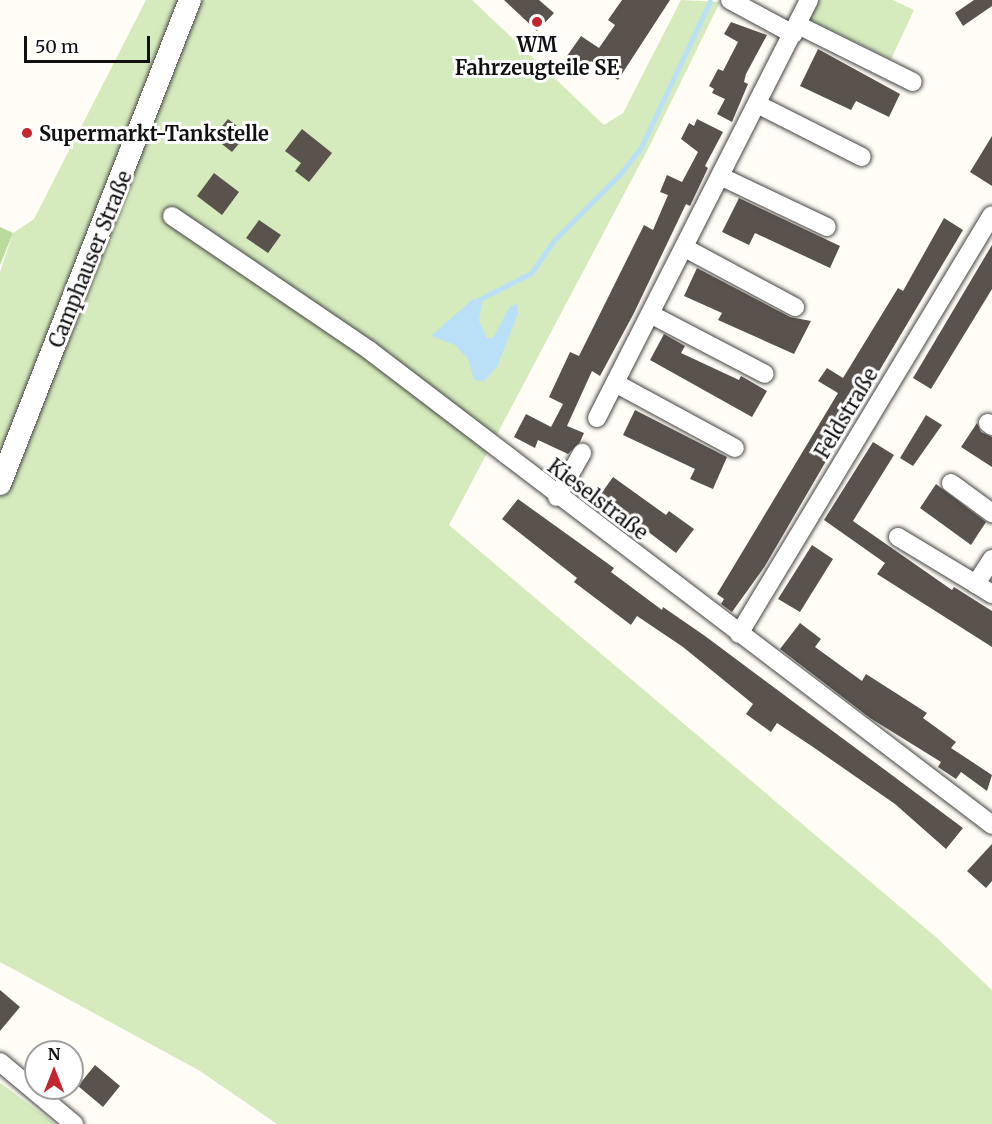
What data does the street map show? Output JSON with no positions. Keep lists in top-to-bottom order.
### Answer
{
  "streets": {
    "street": ["Camphauser Straße", "Feldstraße", "Kieselstraße"]
  },
  "crossings": [
    ["Feldstraße", "Kieselstraße"]
  ],
  "places": ["WM Fahrzeugteile SE", "Supermarkt-Tankstelle"],
  "scale_bar": "50 m",
  "north": "top"
}
